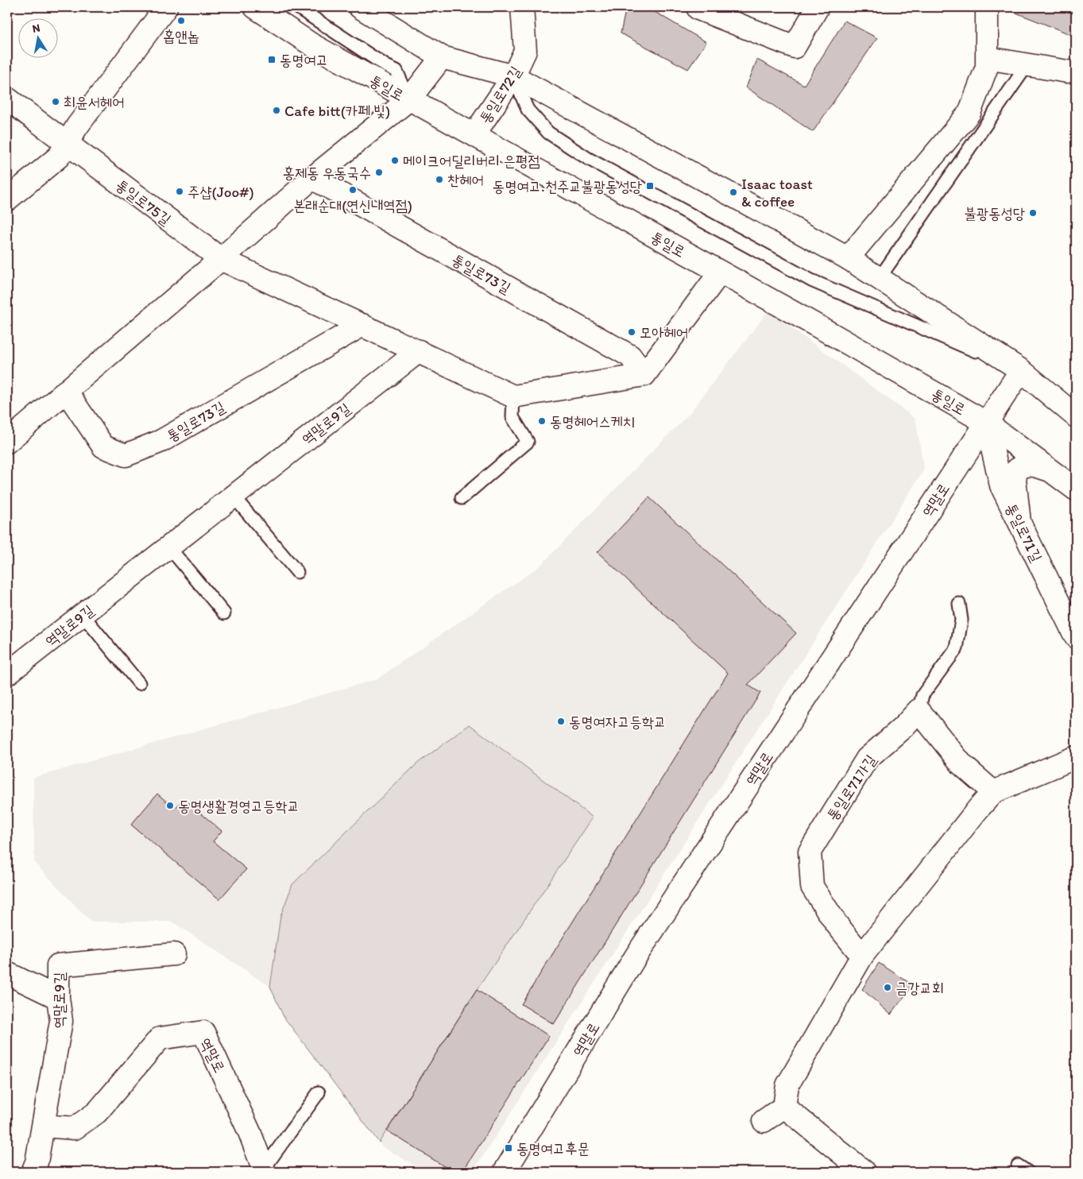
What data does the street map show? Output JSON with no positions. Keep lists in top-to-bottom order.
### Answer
{
  "streets": {
    "street": [
      "통일로",
      "통일로72길",
      "통일로75길",
      "통일로73길",
      "역말로9길",
      "역말로",
      "통일로71길",
      "통일로71가길"
    ]
  },
  "crossings": [
    ["통일로", "통일로72길"],
    ["통일로", "역말로"],
    ["통일로", "통일로71길"],
    ["역말로9길", "역말로"],
    ["역말로", "통일로71길"]
  ],
  "places": {
    "other": [
      "홉앤놉",
      "최윤서헤어",
      "Cafe bitt(카페 빛)",
      "메이크어딜리버리 은평점",
      "홍제동 우동국수",
      "찬헤어",
      "본래순대(연신내역점)",
      "주샵(Joo#)",
      "Isaac toast & coffee",
      "불광동성당",
      "모아헤어",
      "동명헤어스케치",
      "동명여자고등학교",
      "동명생활경영고등학교",
      "금강교회"
    ],
    "transit": ["동명여고", "동명여고.천주교불광동성당", "동명여고후문"]
  },
  "north": "top"
}
